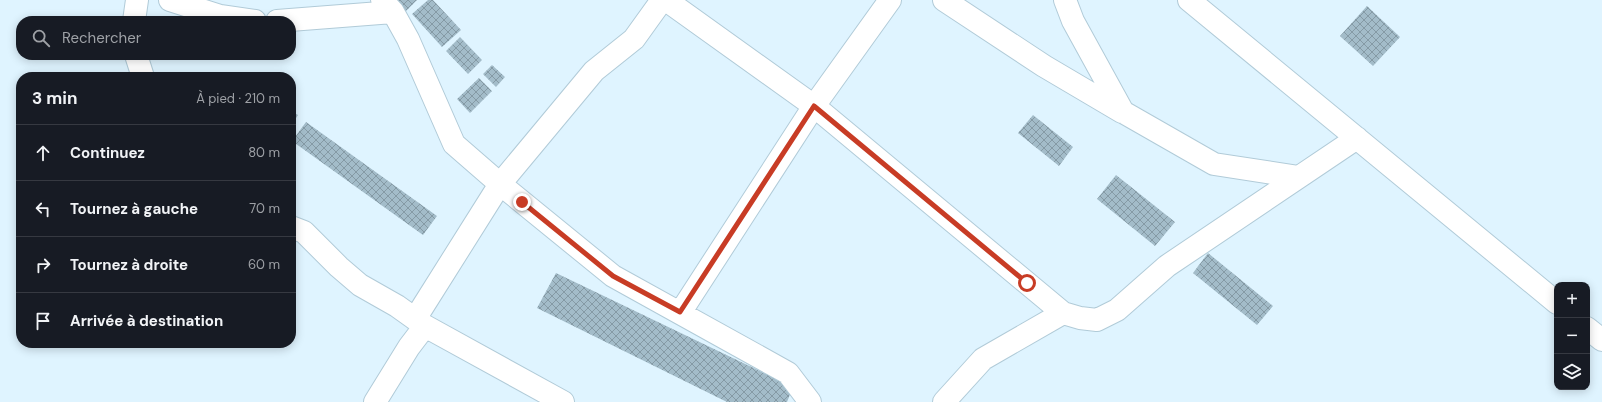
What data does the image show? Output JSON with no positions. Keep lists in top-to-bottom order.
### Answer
{
  "page": {
    "search": "Rechercher",
    "heading": ["3 min", "À pied · 210 m"],
    "list": [
      ["Continuez", "80 m"],
      ["Tournez à gauche", "70 m"],
      ["Tournez à droite", "60 m"],
      "Arrivée à destination"
    ],
    "map_buttons": ["+", "−"]
  }
}
